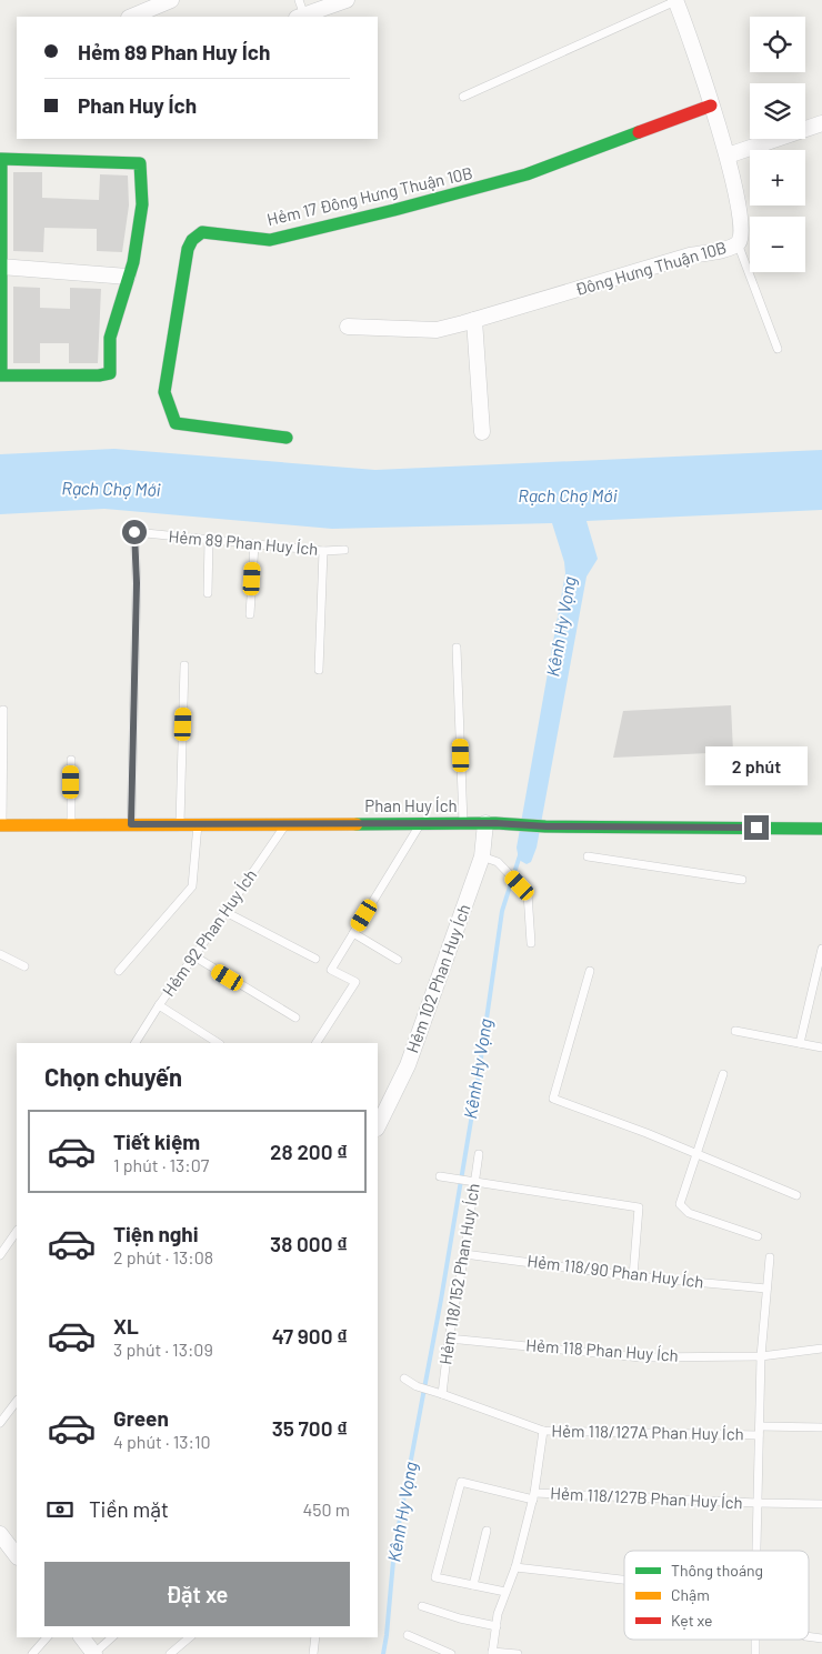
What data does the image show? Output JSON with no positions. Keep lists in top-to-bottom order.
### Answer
{
  "streets": {
    "street": [
      "Hẻm 17 Đông Hưng Thuận 10B",
      "Đông Hưng Thuận 10B",
      "Phan Huy Ích",
      "Hẻm 102 Phan Huy Ích"
    ],
    "lane": [
      "Hẻm 89 Phan Huy Ích",
      "Hẻm 92 Phan Huy Ích",
      "Hẻm 118/90 Phan Huy Ích",
      "Hẻm 118/152 Phan Huy Ích",
      "Hẻm 118 Phan Huy Ích",
      "Hẻm 118/127A Phan Huy Ích",
      "Hẻm 118/127B Phan Huy Ích"
    ]
  },
  "crossings": [
    ["Hẻm 17 Đông Hưng Thuận 10B", "Đông Hưng Thuận 10B"],
    ["Hẻm 89 Phan Huy Ích", "Phan Huy Ích"],
    ["Phan Huy Ích", "Hẻm 92 Phan Huy Ích"],
    ["Phan Huy Ích", "Hẻm 102 Phan Huy Ích"],
    ["Hẻm 118/90 Phan Huy Ích", "Hẻm 118/152 Phan Huy Ích"],
    ["Hẻm 118/152 Phan Huy Ích", "Hẻm 118 Phan Huy Ích"],
    ["Hẻm 118/152 Phan Huy Ích", "Hẻm 118/127A Phan Huy Ích"]
  ],
  "water": ["Rạch Chợ Mới", "Kênh Hy Vọng"],
  "legend": ["Thông thoáng", "Chậm", "Kẹt xe"],
  "page": {
    "map_buttons": ["+", "−"],
    "banner": ["Hẻm 89 Phan Huy Ích", "Phan Huy Ích"],
    "bubble": "2 phút",
    "heading": "Chọn chuyến",
    "list": [
      {
        "name": "Tiết kiệm",
        "note": "1 phút · 13:07",
        "value": "28 200 ₫"
      },
      {
        "name": "Tiện nghi",
        "note": "2 phút · 13:08",
        "value": "38 000 ₫"
      },
      {
        "name": "XL",
        "note": "3 phút · 13:09",
        "value": "47 900 ₫"
      },
      {
        "name": "Green",
        "note": "4 phút · 13:10",
        "value": "35 700 ₫"
      }
    ],
    "pay": ["Tiền mặt", "450 m"],
    "buttons": "Đặt xe"
  }
}
